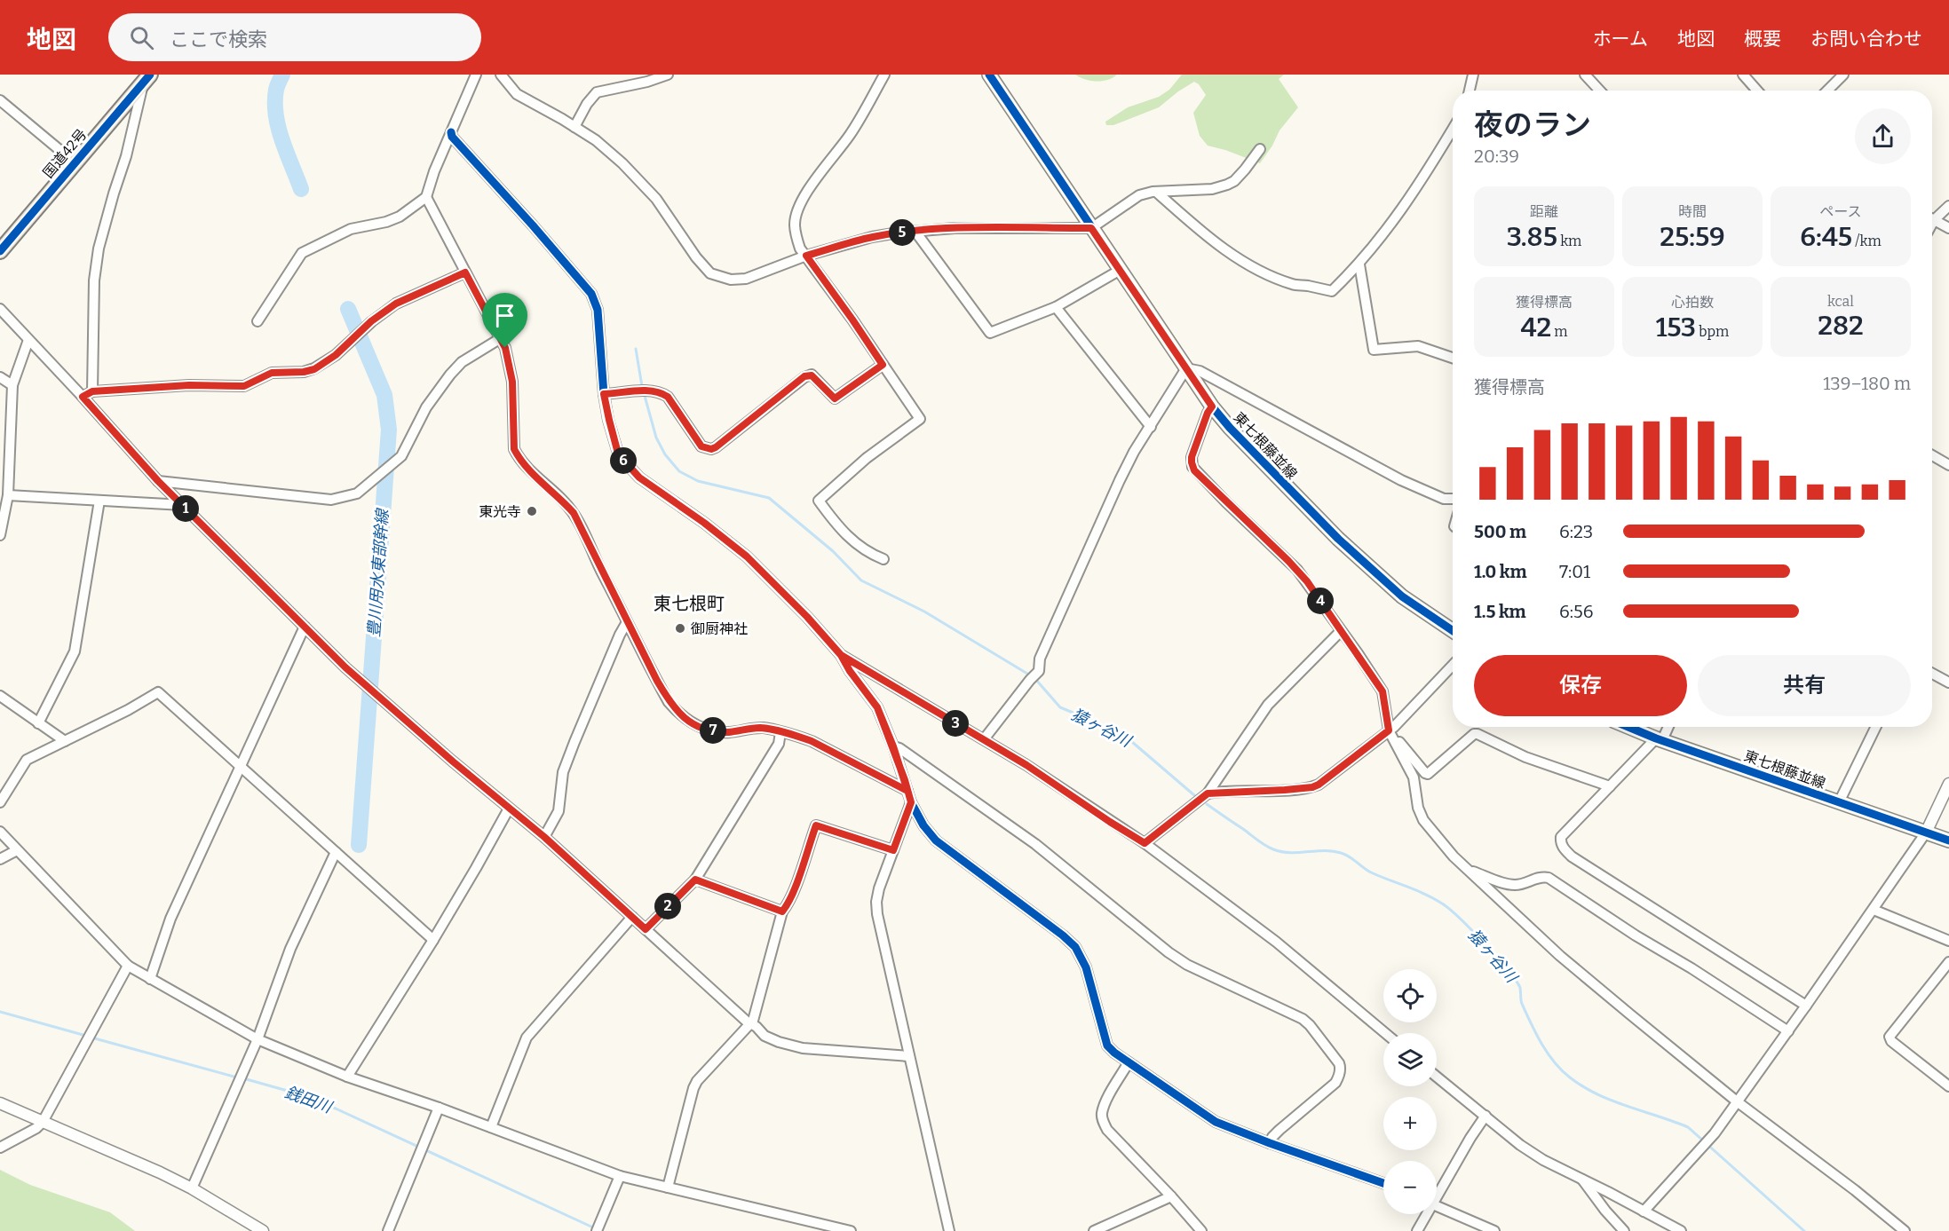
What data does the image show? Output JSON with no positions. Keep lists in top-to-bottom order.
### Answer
{
  "streets": {
    "highway": ["国道42号"],
    "main road": ["東七根藤並線"]
  },
  "districts": ["東七根町"],
  "water": ["豊川用水東部幹線", "猿ヶ谷川", "銭田川"],
  "places": ["東光寺", "御厨神社"],
  "page": {
    "header": "地図",
    "search": "ここで検索",
    "nav": [
      "ホーム",
      "地図",
      "概要",
      "お問い合わせ"
    ],
    "heading": ["夜のラン", "20:39"],
    "stats": [
      ["距離", "3.85 km"],
      ["時間", "25:59"],
      ["ペース", "6:45 /km"],
      ["獲得標高", "42 m"],
      ["心拍数", "153 bpm"],
      ["kcal", "282"]
    ],
    "pins": [
      "5",
      "6",
      "1",
      "4",
      "3",
      "7",
      "2"
    ],
    "chart": ["獲得標高", "139–180 m"],
    "list": [
      {
        "name": "500 m",
        "note": "6:23"
      },
      {
        "name": "1.0 km",
        "note": "7:01"
      },
      {
        "name": "1.5 km",
        "note": "6:56"
      }
    ],
    "buttons": ["保存", "共有"],
    "map_buttons": ["+", "−"]
  }
}
